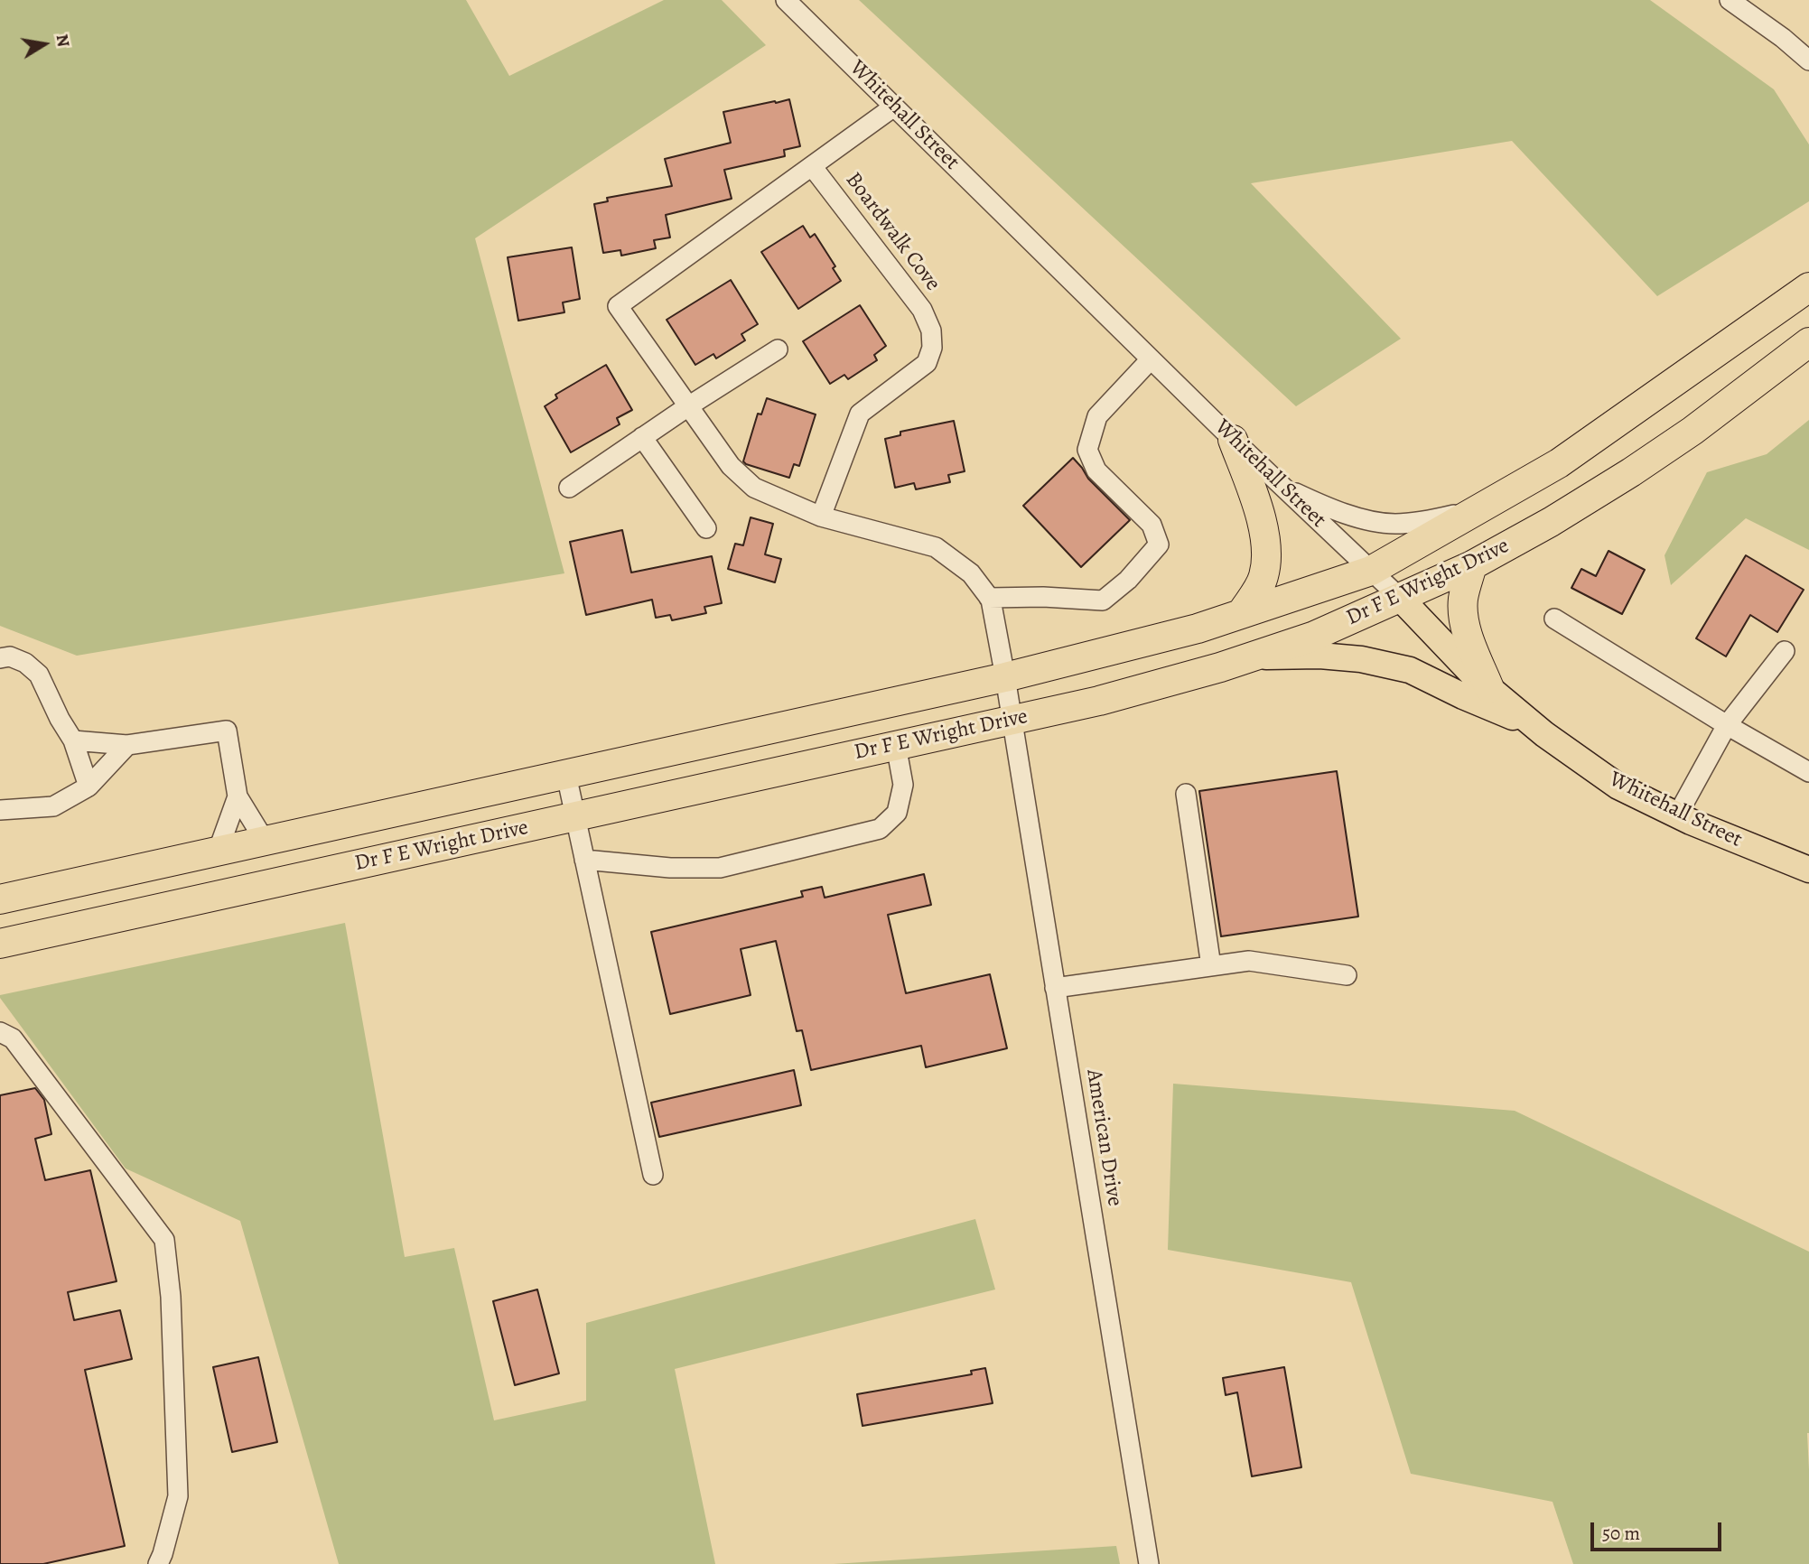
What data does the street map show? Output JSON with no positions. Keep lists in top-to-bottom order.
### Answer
{
  "streets": {
    "highway": ["Dr F E Wright Drive"],
    "main road": ["Whitehall Street"],
    "street": ["Boardwalk Cove", "American Drive"]
  },
  "crossings": [
    ["Whitehall Street", "Boardwalk Cove"],
    ["Whitehall Street", "Dr F E Wright Drive"],
    ["Boardwalk Cove", "Dr F E Wright Drive"],
    ["Boardwalk Cove", "American Drive"],
    ["Dr F E Wright Drive", "American Drive"]
  ],
  "scale_bar": "50 m",
  "north": "right"
}
